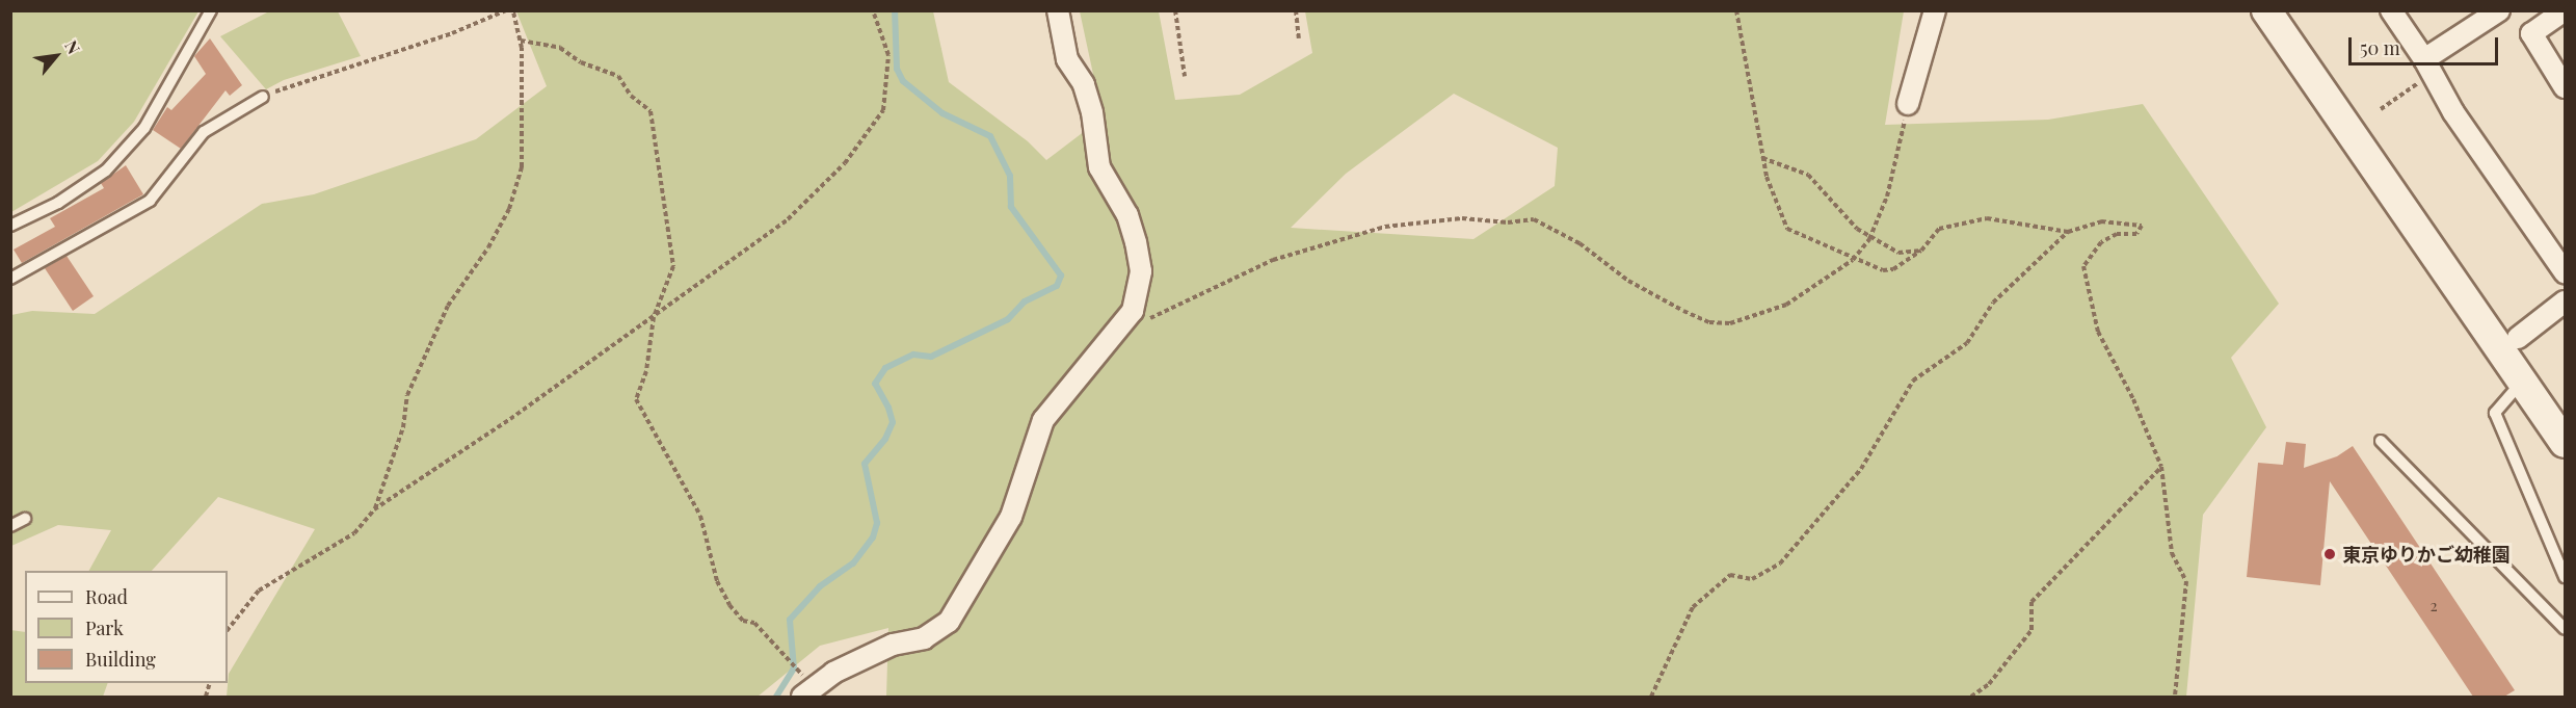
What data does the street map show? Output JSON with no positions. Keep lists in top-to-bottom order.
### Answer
{
  "places": ["東京ゆりかご幼稚園"],
  "house_numbers": ["2"],
  "legend": ["Road", "Park", "Building"],
  "scale_bar": "50 m",
  "north": "top right"
}
